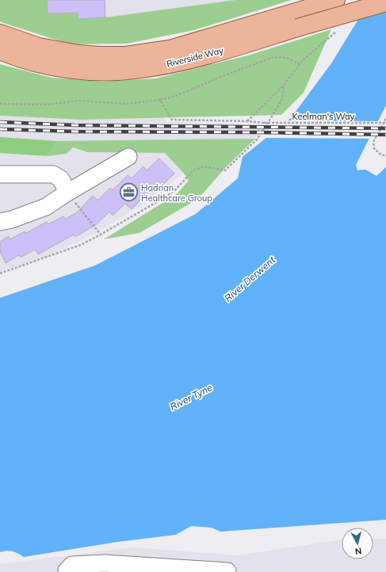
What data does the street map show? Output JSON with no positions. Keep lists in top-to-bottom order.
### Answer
{
  "streets": {
    "main road": ["Riverside Way"],
    "path": ["Keelman's Way"]
  },
  "water": ["River Derwent", "River Tyne"],
  "places": {
    "office": ["Hadrian Healthcare Group"]
  },
  "north": "bottom"
}
